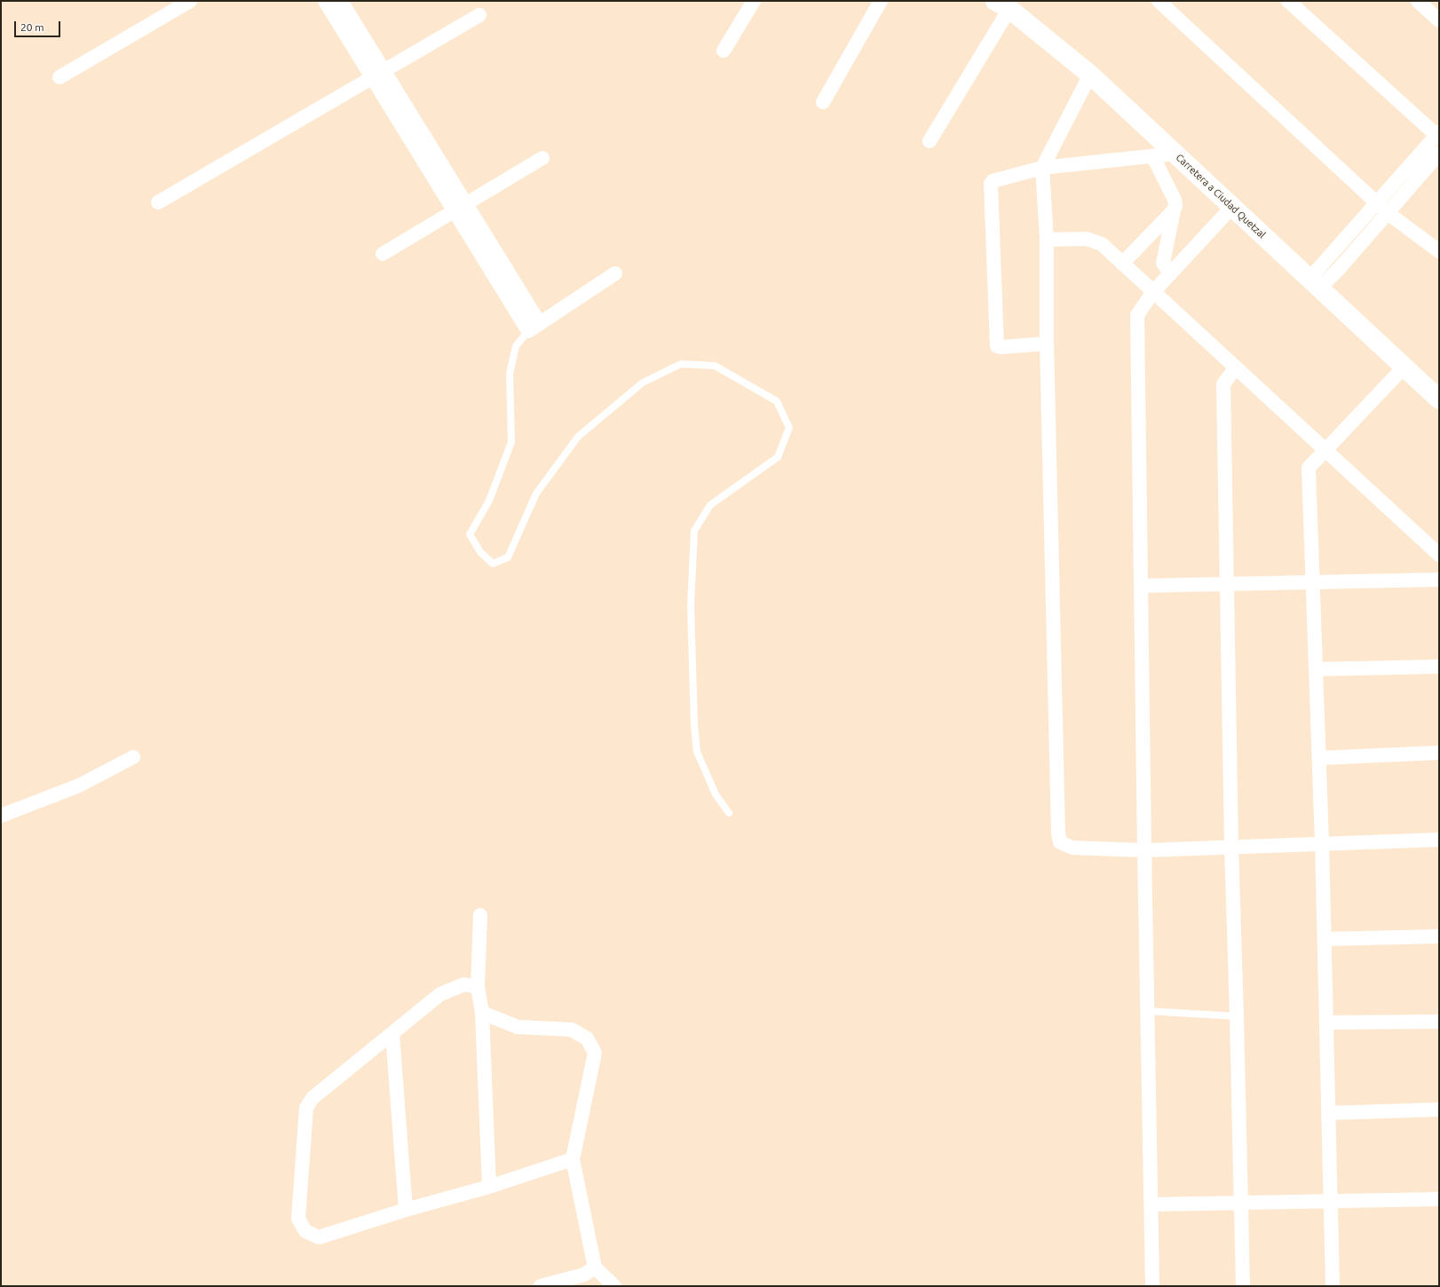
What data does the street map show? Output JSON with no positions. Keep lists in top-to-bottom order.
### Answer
{
  "streets": {
    "main road": ["Carretera a Ciudad Quetzal"]
  },
  "scale_bar": "20 m"
}
